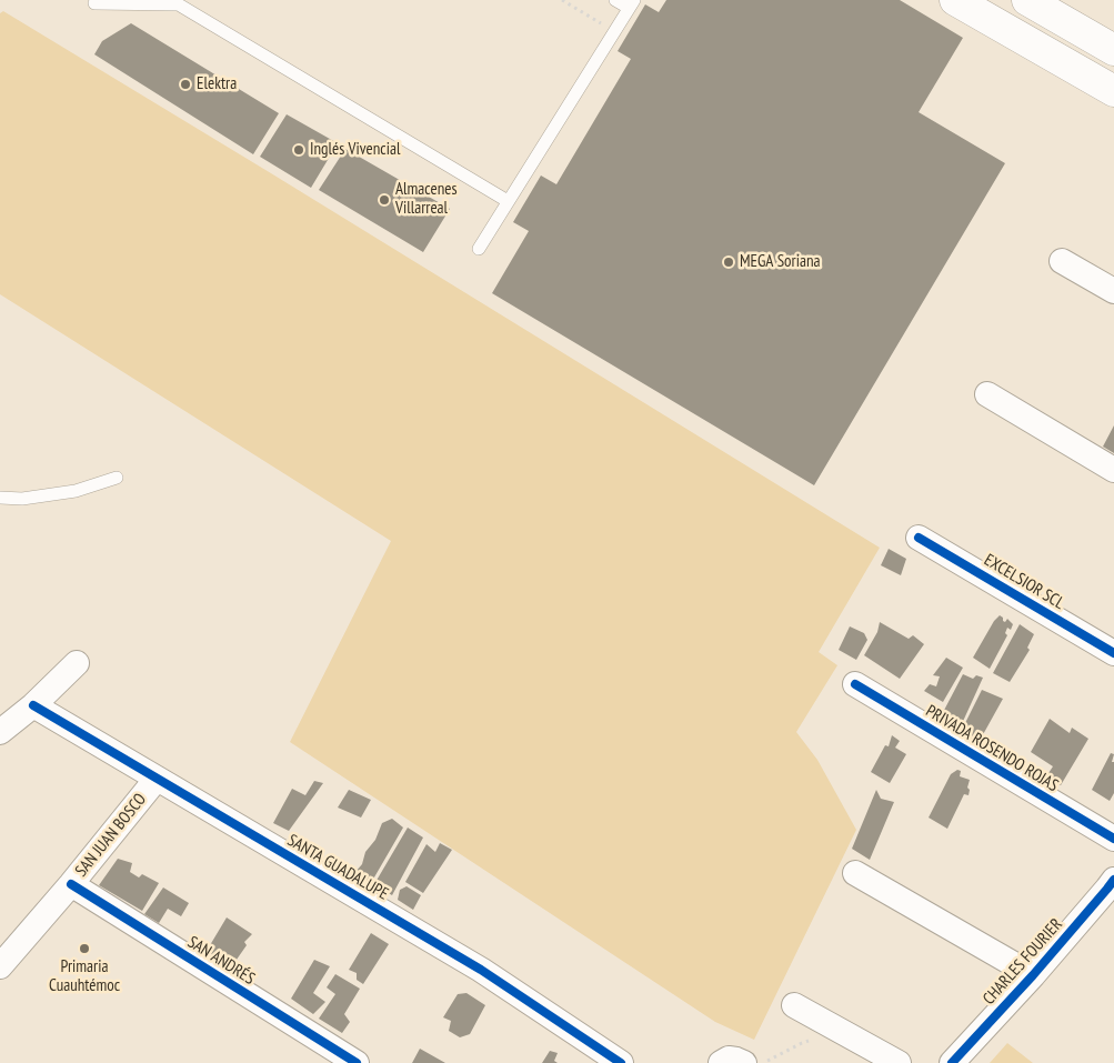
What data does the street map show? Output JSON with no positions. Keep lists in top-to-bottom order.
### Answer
{
  "streets": {
    "street": [
      "EXCELSIOR SCL",
      "PRIVADA ROSENDO ROJAS",
      "SAN JUAN BOSCO",
      "SANTA GUADALUPE",
      "SAN ANDRÉS",
      "CHARLES FOURIER"
    ]
  },
  "crossings": [
    ["SAN JUAN BOSCO", "SANTA GUADALUPE"],
    ["SAN JUAN BOSCO", "SAN ANDRÉS"]
  ],
  "places": [
    "Elektra",
    "Inglés Vivencial",
    "Almacenes Villarreal",
    "MEGA Soriana",
    "Primaria Cuauhtémoc"
  ]
}
